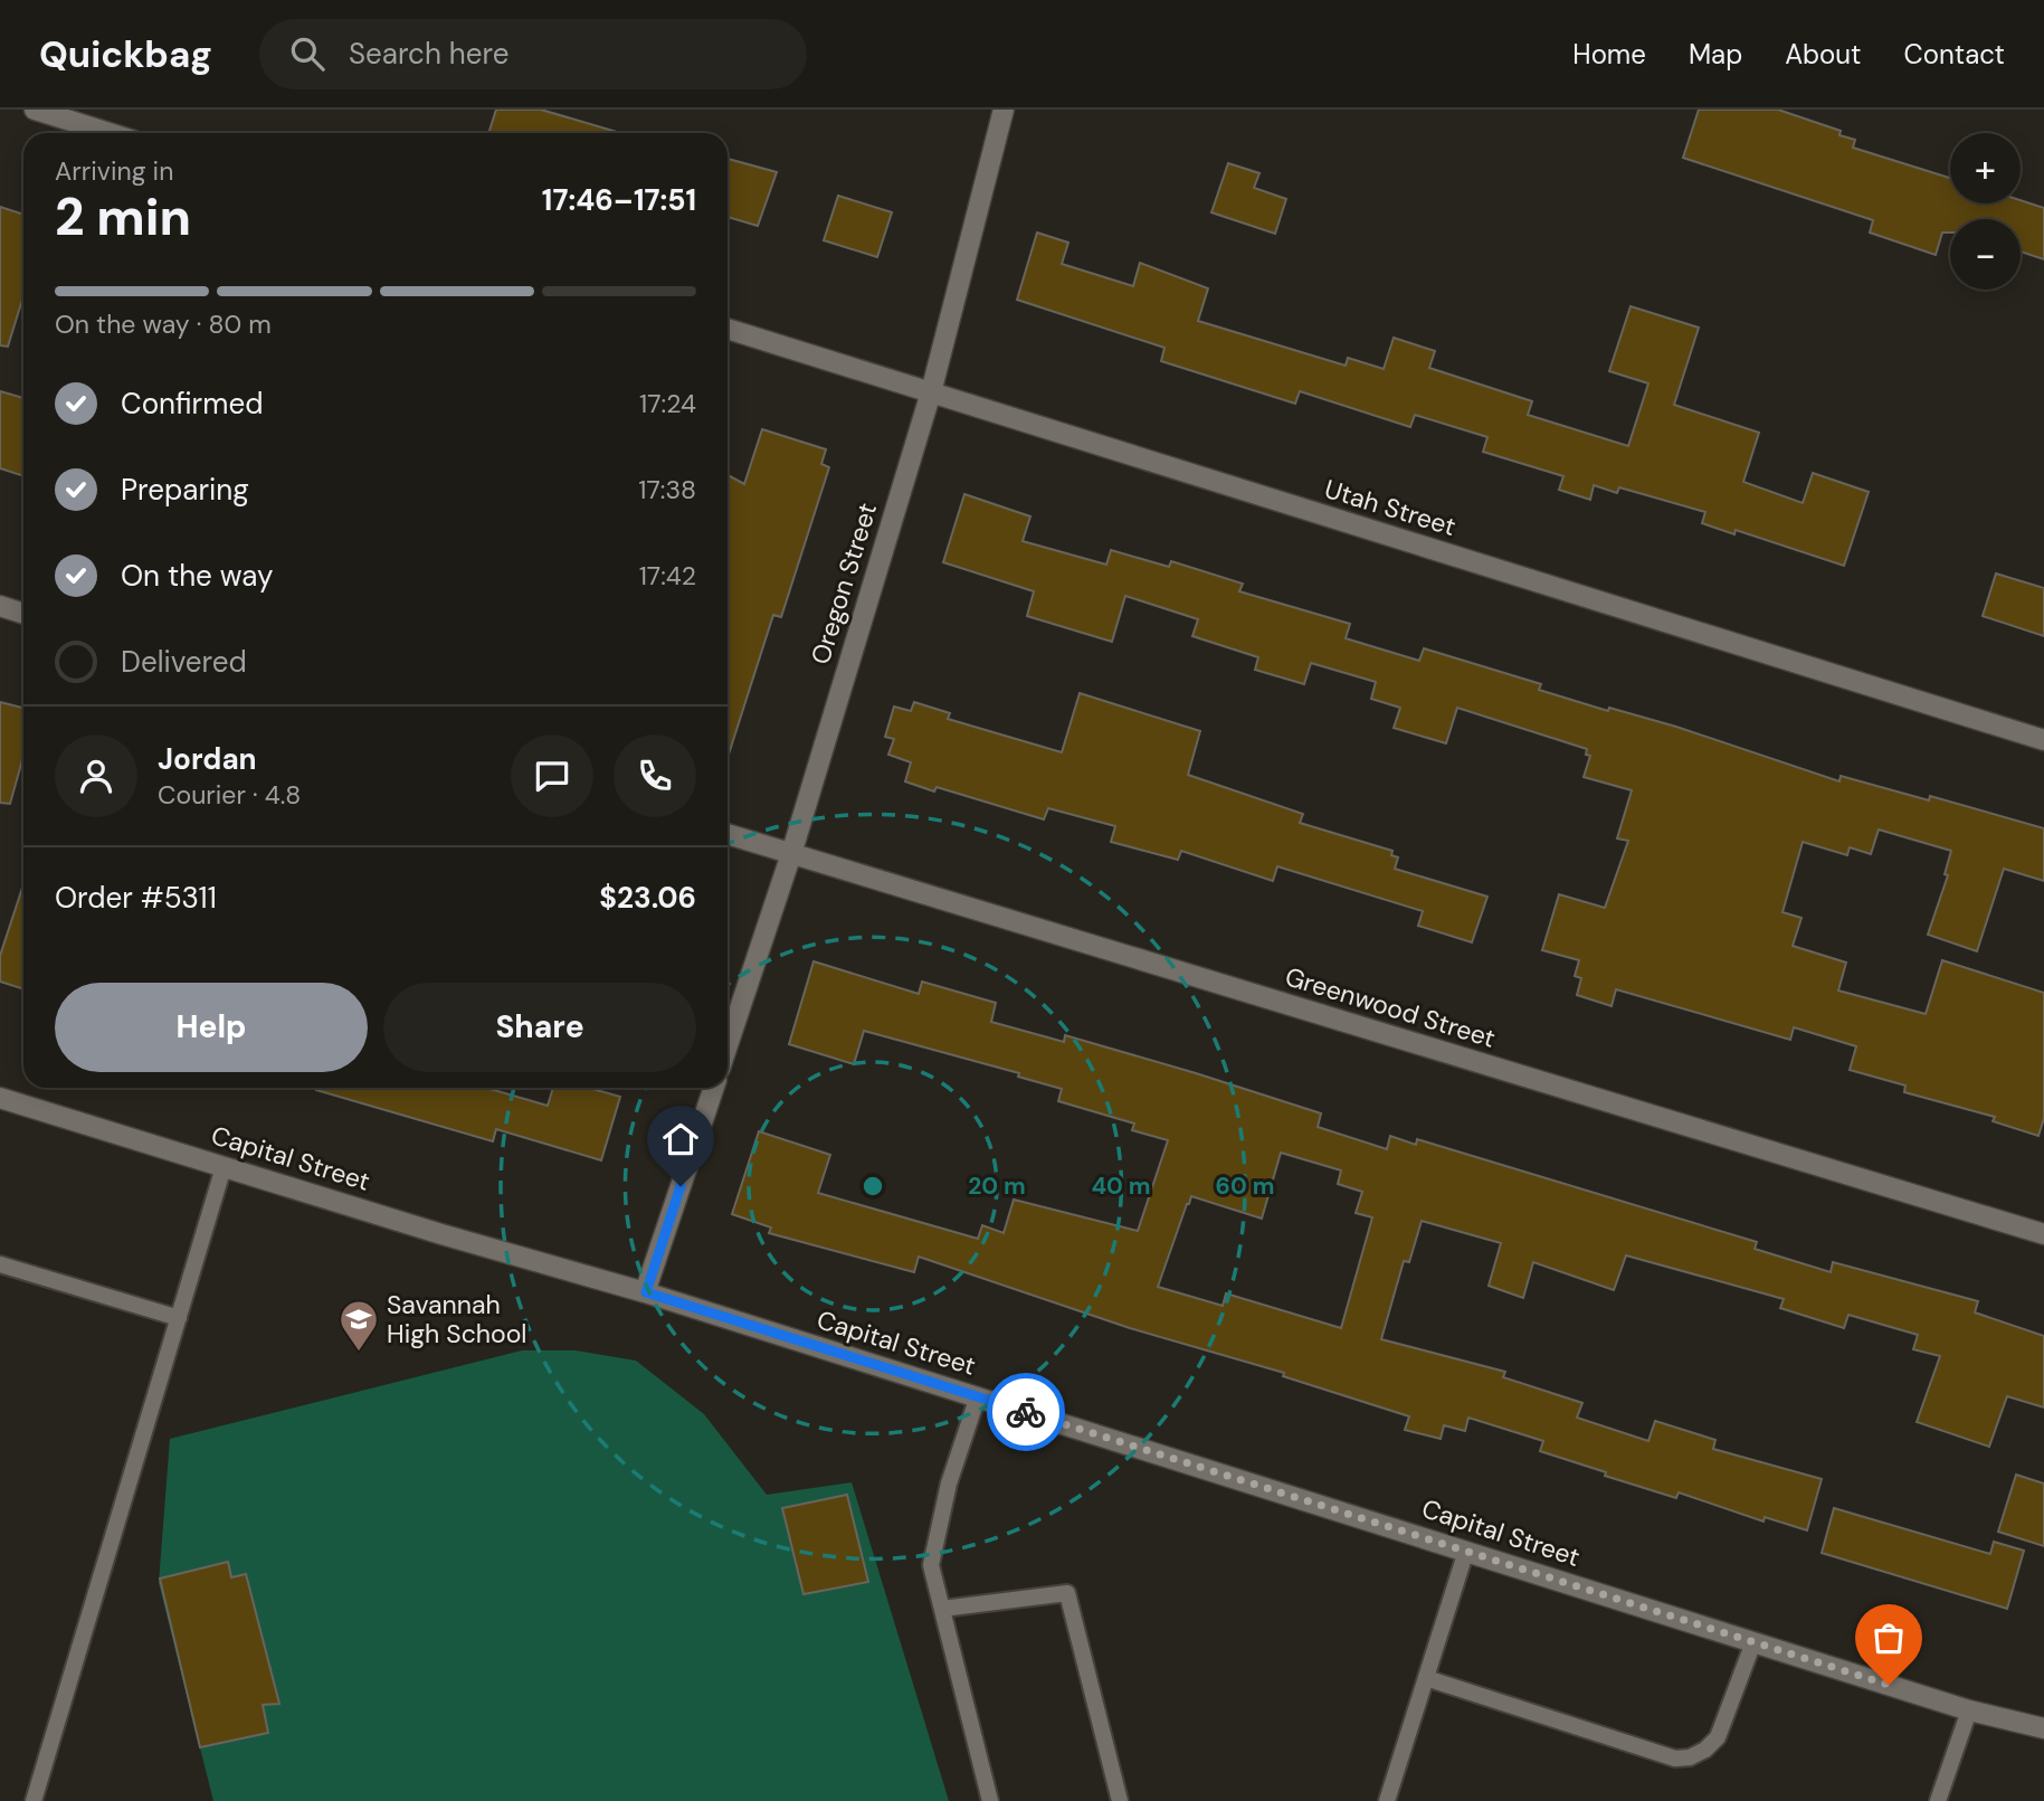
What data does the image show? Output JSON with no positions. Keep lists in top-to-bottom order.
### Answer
{
  "streets": {
    "street": [
      "Utah Street",
      "Oregon Street",
      "Greenwood Street",
      "Capital Street"
    ]
  },
  "crossings": [
    ["Utah Street", "Oregon Street"],
    ["Oregon Street", "Greenwood Street"]
  ],
  "places": {
    "school or university": ["Savannah High School"]
  },
  "page": {
    "header": "Quickbag",
    "search": "Search here",
    "nav": [
      "Home",
      "Map",
      "About",
      "Contact"
    ],
    "map_buttons": ["+", "−"],
    "heading": ["2 min", "Arriving in", "17:46–17:51"],
    "panel": [
      "Jordan",
      "Courier · 4.8",
      "Order #5311",
      "$23.06"
    ],
    "bar": "On the way · 80 m",
    "list": [
      ["Confirmed", "17:24"],
      ["Preparing", "17:38"],
      ["On the way", "17:42"],
      "Delivered"
    ],
    "buttons": ["Help", "Share"]
  },
  "rings": ["20 m", "40 m", "60 m"]
}
